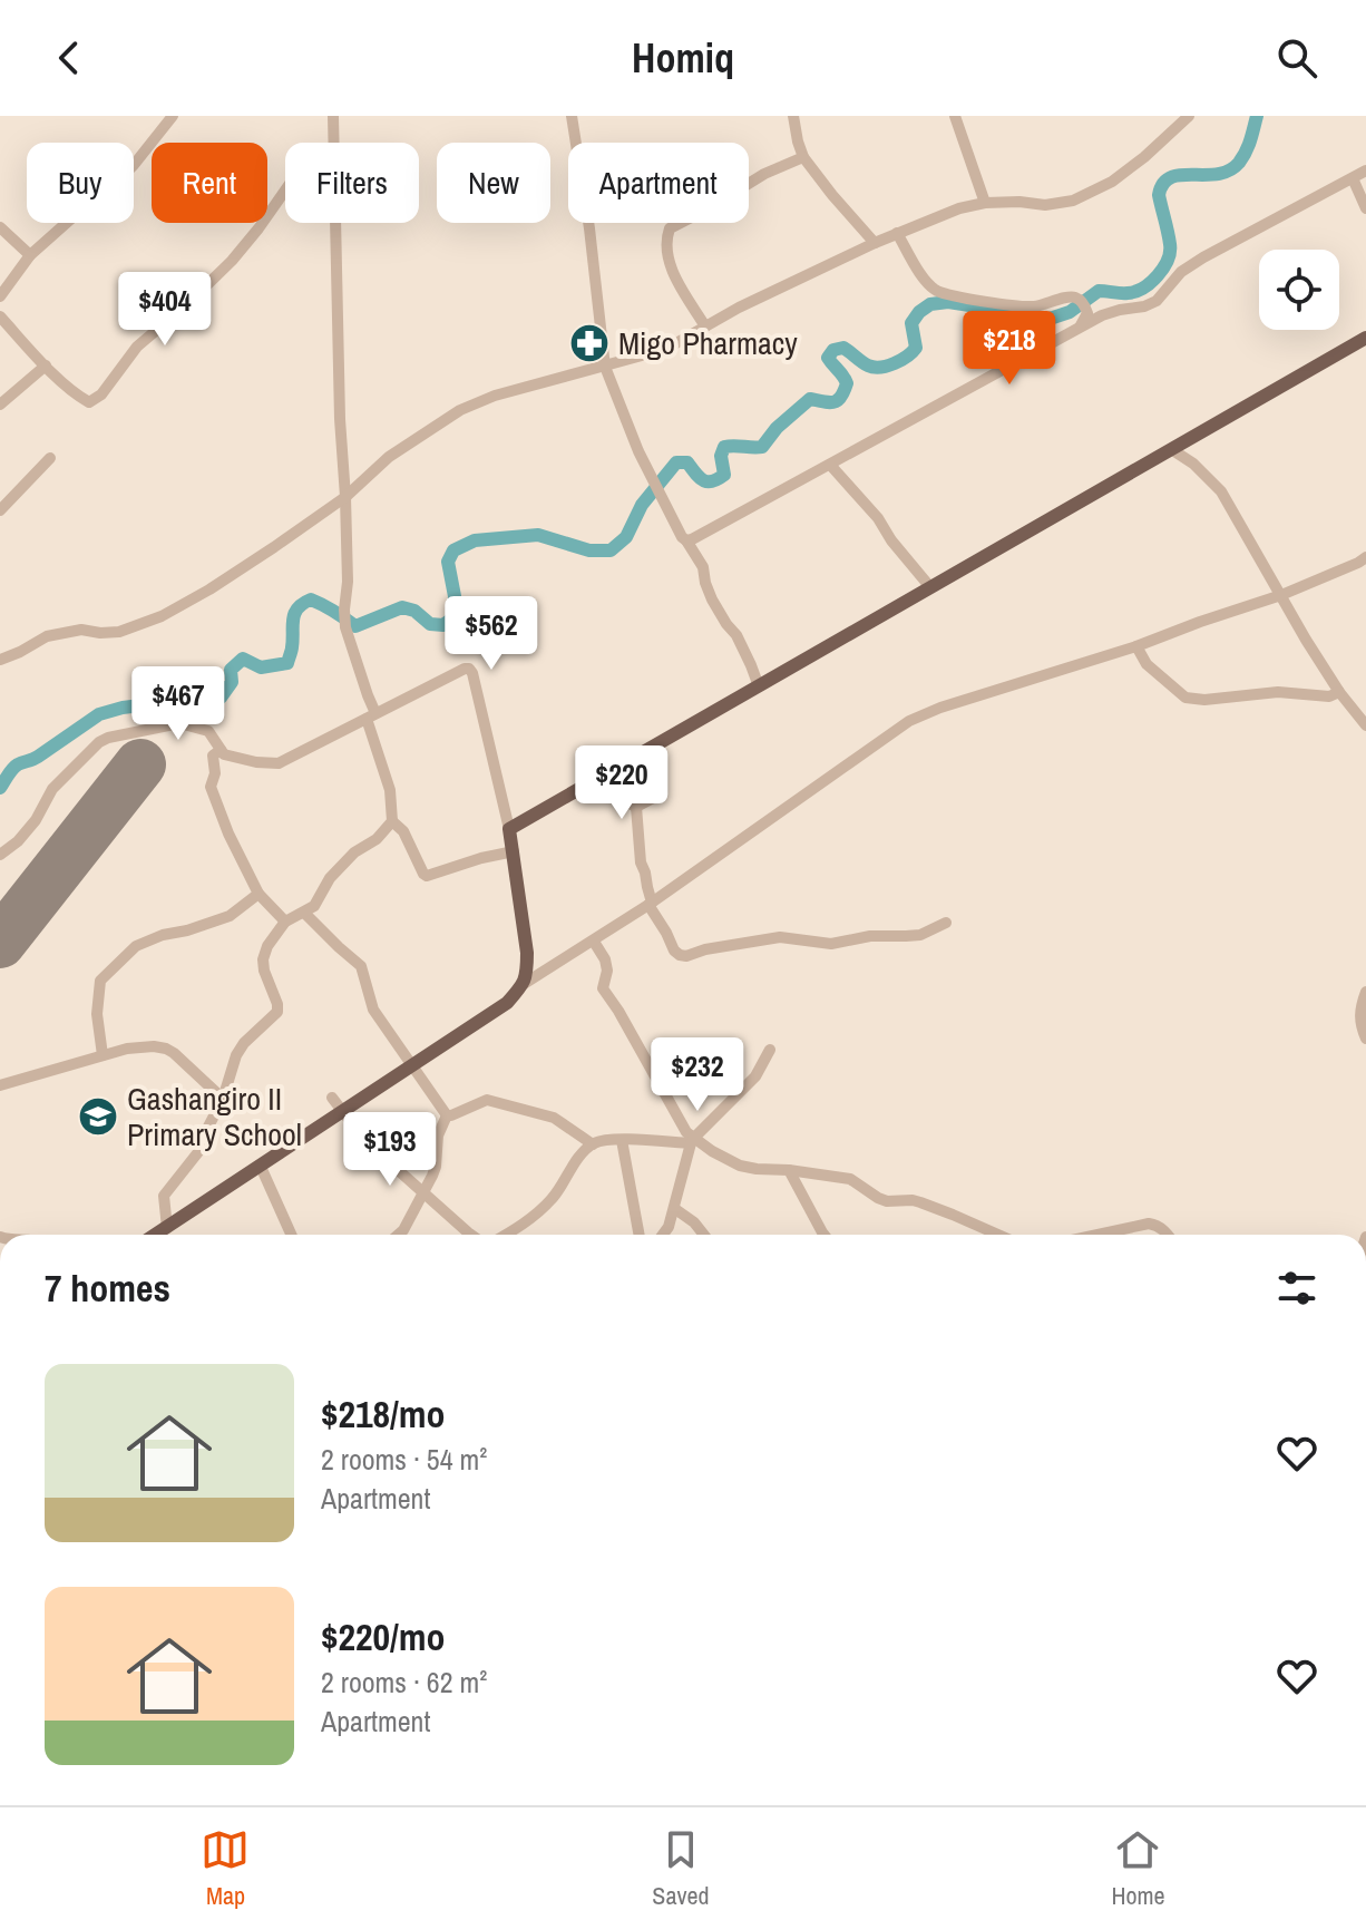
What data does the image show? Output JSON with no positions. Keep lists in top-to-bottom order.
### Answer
{
  "places": {
    "pharmacy": ["Migo Pharmacy"],
    "school or university": ["Gashangiro II Primary School"]
  },
  "page": {
    "header": "Homiq",
    "chip": [
      "Buy",
      "Rent",
      "Filters",
      "New",
      "Apartment"
    ],
    "price": [
      "$404",
      "$218",
      "$562",
      "$467",
      "$220",
      "$232",
      "$193"
    ],
    "heading": "7 homes",
    "list": [
      {
        "name": "$218/mo",
        "note": "2 rooms · 54 m² · Apartment"
      },
      {
        "name": "$220/mo",
        "note": "2 rooms · 62 m² · Apartment"
      }
    ],
    "tabs": ["Map", "Saved", "Home"]
  }
}
